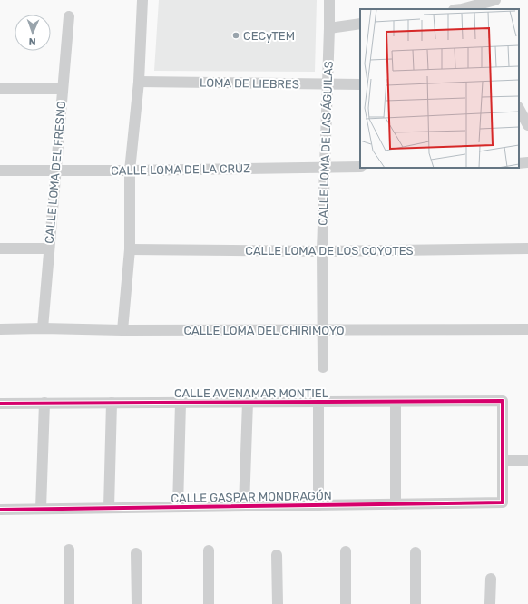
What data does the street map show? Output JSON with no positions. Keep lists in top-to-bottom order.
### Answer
{
  "streets": {
    "street": [
      "LOMA DE LIEBRES",
      "CALLE LOMA DE LAS ÁGUILAS",
      "CALLE LOMA DE LA CRUZ",
      "CALLE LOMA DEL FRESNO",
      "CALLE LOMA DE LOS COYOTES",
      "CALLE LOMA DEL CHIRIMOYO",
      "CALLE AVENAMAR MONTIEL",
      "CALLE GASPAR MONDRAGÓN"
    ]
  },
  "crossings": [
    ["LOMA DE LIEBRES", "CALLE LOMA DE LAS ÁGUILAS"],
    ["CALLE LOMA DE LAS ÁGUILAS", "CALLE LOMA DE LA CRUZ"],
    ["CALLE LOMA DE LAS ÁGUILAS", "CALLE LOMA DE LOS COYOTES"],
    ["CALLE LOMA DE LAS ÁGUILAS", "CALLE LOMA DEL CHIRIMOYO"],
    ["CALLE LOMA DE LA CRUZ", "CALLE LOMA DEL FRESNO"],
    ["CALLE LOMA DEL FRESNO", "CALLE LOMA DEL CHIRIMOYO"],
    ["CALLE AVENAMAR MONTIEL", "CALLE GASPAR MONDRAGÓN"]
  ],
  "places": ["CECyTEM"],
  "north": "bottom"
}
